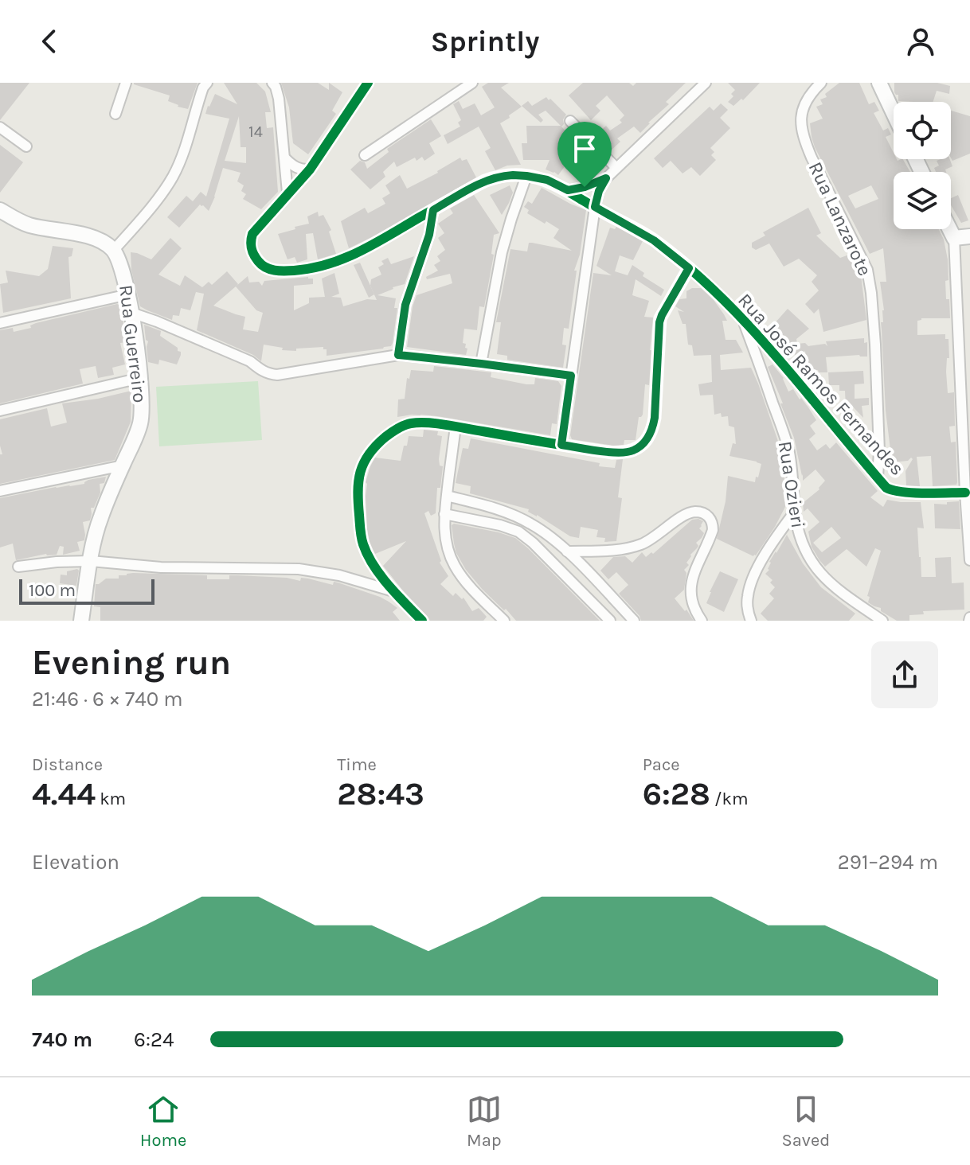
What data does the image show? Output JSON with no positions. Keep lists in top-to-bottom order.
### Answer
{
  "streets": {
    "street": [
      "Rua Lanzarote",
      "Rua Guerreiro",
      "Rua José Ramos Fernandes",
      "Rua Ozieri"
    ]
  },
  "crossings": [
    ["Rua Lanzarote", "Rua José Ramos Fernandes"],
    ["Rua José Ramos Fernandes", "Rua Ozieri"]
  ],
  "house_numbers": ["14"],
  "scale_bar": "100 m",
  "page": {
    "header": "Sprintly",
    "scale": "100 m",
    "heading": ["Evening run", "21:46 · 6 × 740 m"],
    "stats": [
      ["Distance", "4.44 km"],
      ["Time", "28:43"],
      ["Pace", "6:28 /km"]
    ],
    "chart": ["Elevation", "291–294 m"],
    "list": [
      {
        "name": "740 m",
        "note": "6:24"
      }
    ],
    "tabs": ["Home", "Map", "Saved"]
  }
}
